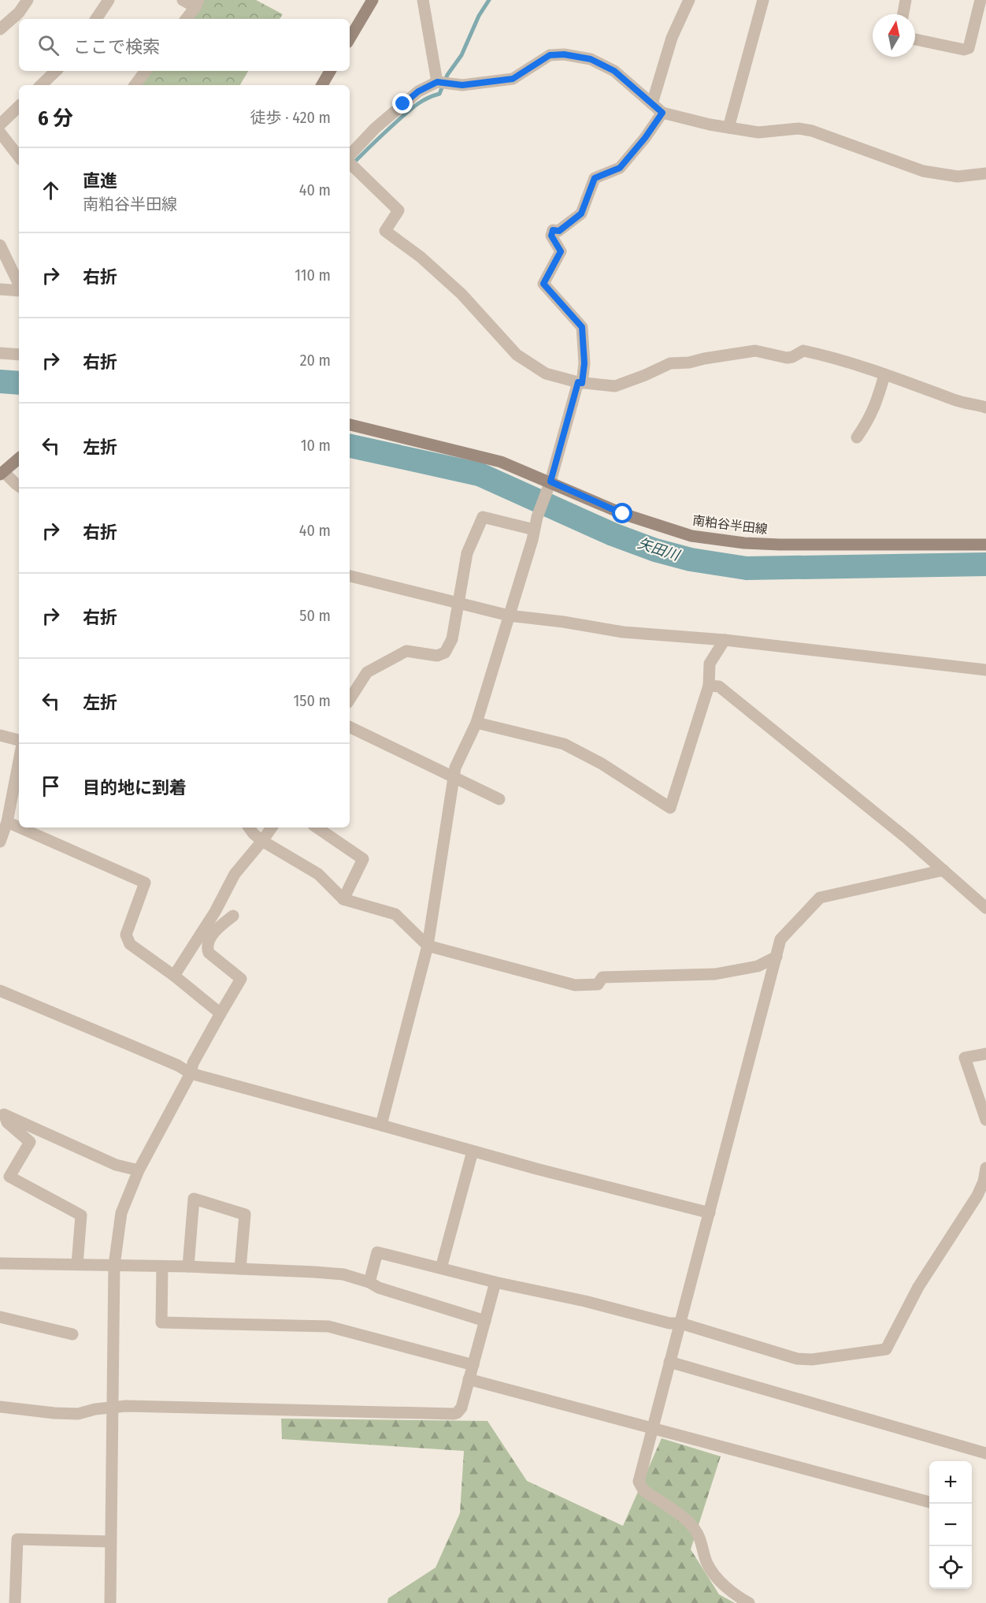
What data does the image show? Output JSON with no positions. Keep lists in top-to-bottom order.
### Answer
{
  "streets": {
    "main road": ["南粕谷半田線"]
  },
  "water": ["矢田川"],
  "north": "top",
  "page": {
    "search": "ここで検索",
    "heading": ["6 分", "徒歩 · 420 m"],
    "list": [
      ["直進", "南粕谷半田線", "40 m"],
      ["右折", "110 m"],
      ["右折", "20 m"],
      ["左折", "10 m"],
      ["右折", "40 m"],
      ["右折", "50 m"],
      ["左折", "150 m"],
      "目的地に到着"
    ],
    "map_buttons": ["+", "−"]
  }
}
